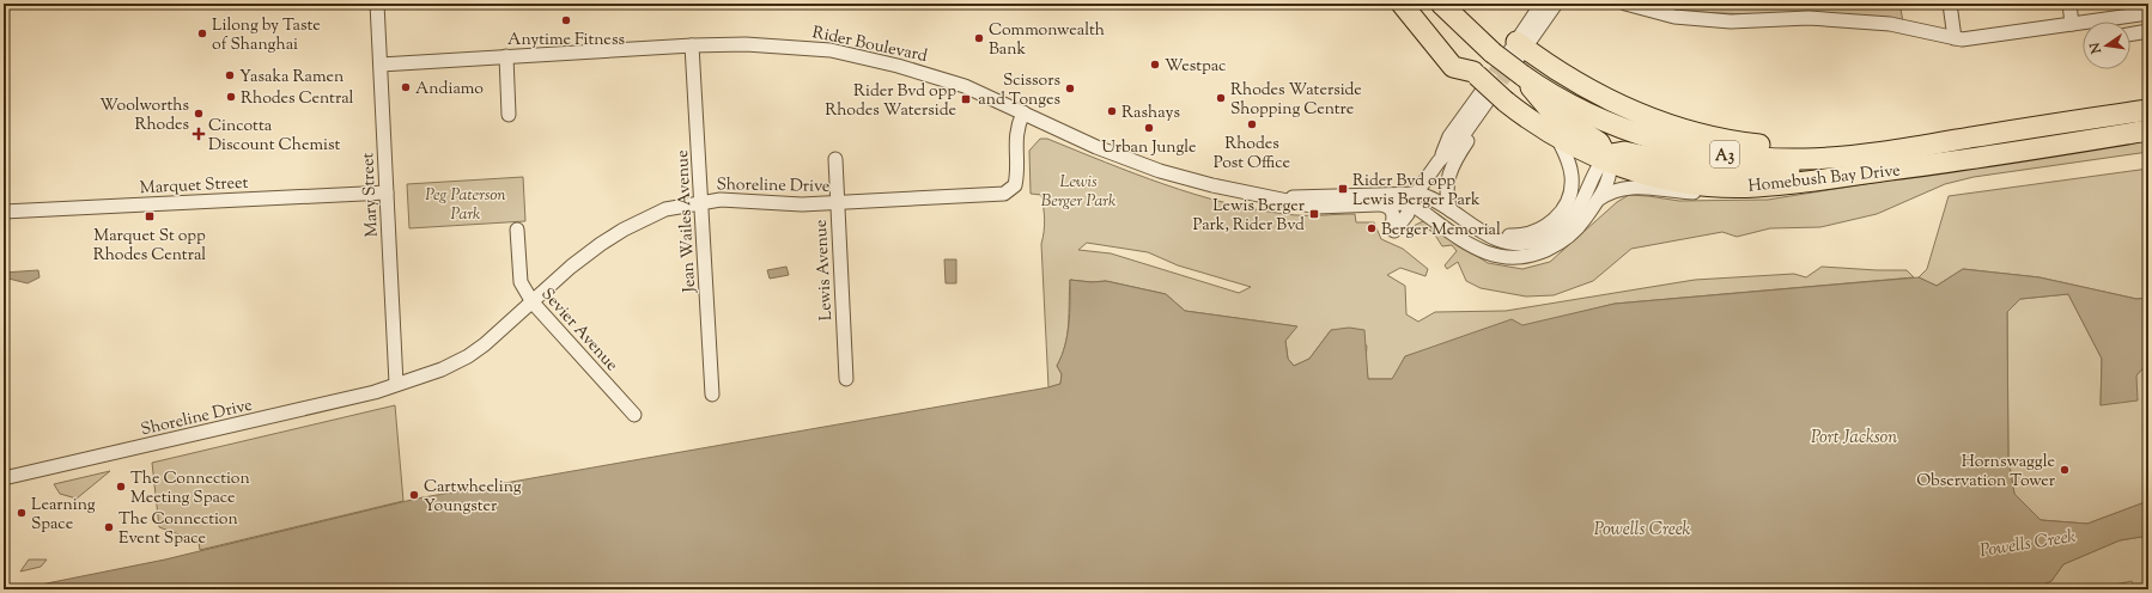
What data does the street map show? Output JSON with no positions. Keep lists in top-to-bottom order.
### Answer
{
  "streets": {
    "highway": ["A3", "Homebush Bay Drive"],
    "street": [
      "Rider Boulevard",
      "Marquet Street",
      "Shoreline Drive",
      "Mary Street",
      "Jean Wailes Avenue",
      "Lewis Avenue",
      "Sevier Avenue"
    ]
  },
  "crossings": [
    ["Rider Boulevard", "Shoreline Drive"],
    ["Rider Boulevard", "Mary Street"],
    ["Rider Boulevard", "Jean Wailes Avenue"],
    ["Marquet Street", "Mary Street"],
    ["Shoreline Drive", "Mary Street"],
    ["Shoreline Drive", "Jean Wailes Avenue"],
    ["Shoreline Drive", "Lewis Avenue"],
    ["Shoreline Drive", "Sevier Avenue"]
  ],
  "water": ["Port Jackson", "Powells Creek"],
  "parks": ["Lewis Berger Park", "Peg Paterson Park"],
  "places": {
    "other": [
      "Anytime Fitness",
      "Lilong by Taste of Shanghai",
      "Commonwealth Bank",
      "Westpac",
      "Yasaka Ramen",
      "Andiamo",
      "Scissors and Tonges",
      "Rhodes Central",
      "Rhodes Waterside Shopping Centre",
      "Rashays",
      "Woolworths Rhodes",
      "Rhodes Post Office",
      "Urban Jungle",
      "Berger Memorial",
      "Hornswaggle Observation Tower",
      "The Connection Meeting Space",
      "Cartwheeling Youngster",
      "Learning Space",
      "The Connection Event Space"
    ],
    "transit": [
      "Rider Bvd opp Rhodes Waterside",
      "Rider Bvd opp Lewis Berger Park",
      "Lewis Berger Park, Rider Bvd",
      "Marquet St opp Rhodes Central"
    ],
    "health": ["Cincotta Discount Chemist"]
  },
  "north": "left"
}
